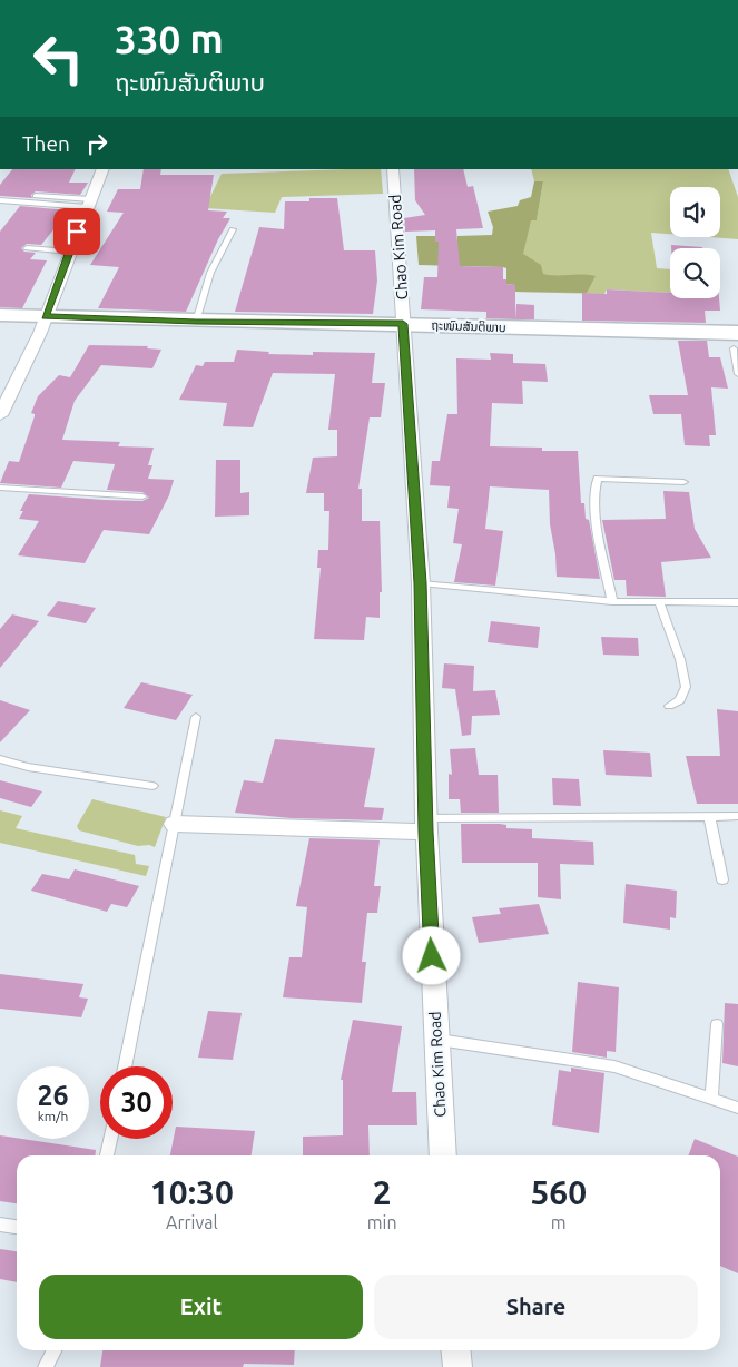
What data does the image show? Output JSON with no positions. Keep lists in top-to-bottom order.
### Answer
{
  "streets": {
    "street": ["Chao Kim Road", "ຖະໜົນສັນຕິພາບ"]
  },
  "crossings": [
    ["Chao Kim Road", "ຖະໜົນສັນຕິພາບ"]
  ],
  "page": {
    "turn": ["330 m", "ຖະໜົນສັນຕິພາບ"],
    "then": "Then",
    "speed": "26 km/h",
    "limit": "30",
    "eta": [
      "10:30",
      "Arrival",
      "2",
      "min",
      "560",
      "m"
    ],
    "buttons": ["Exit", "Share"]
  }
}
